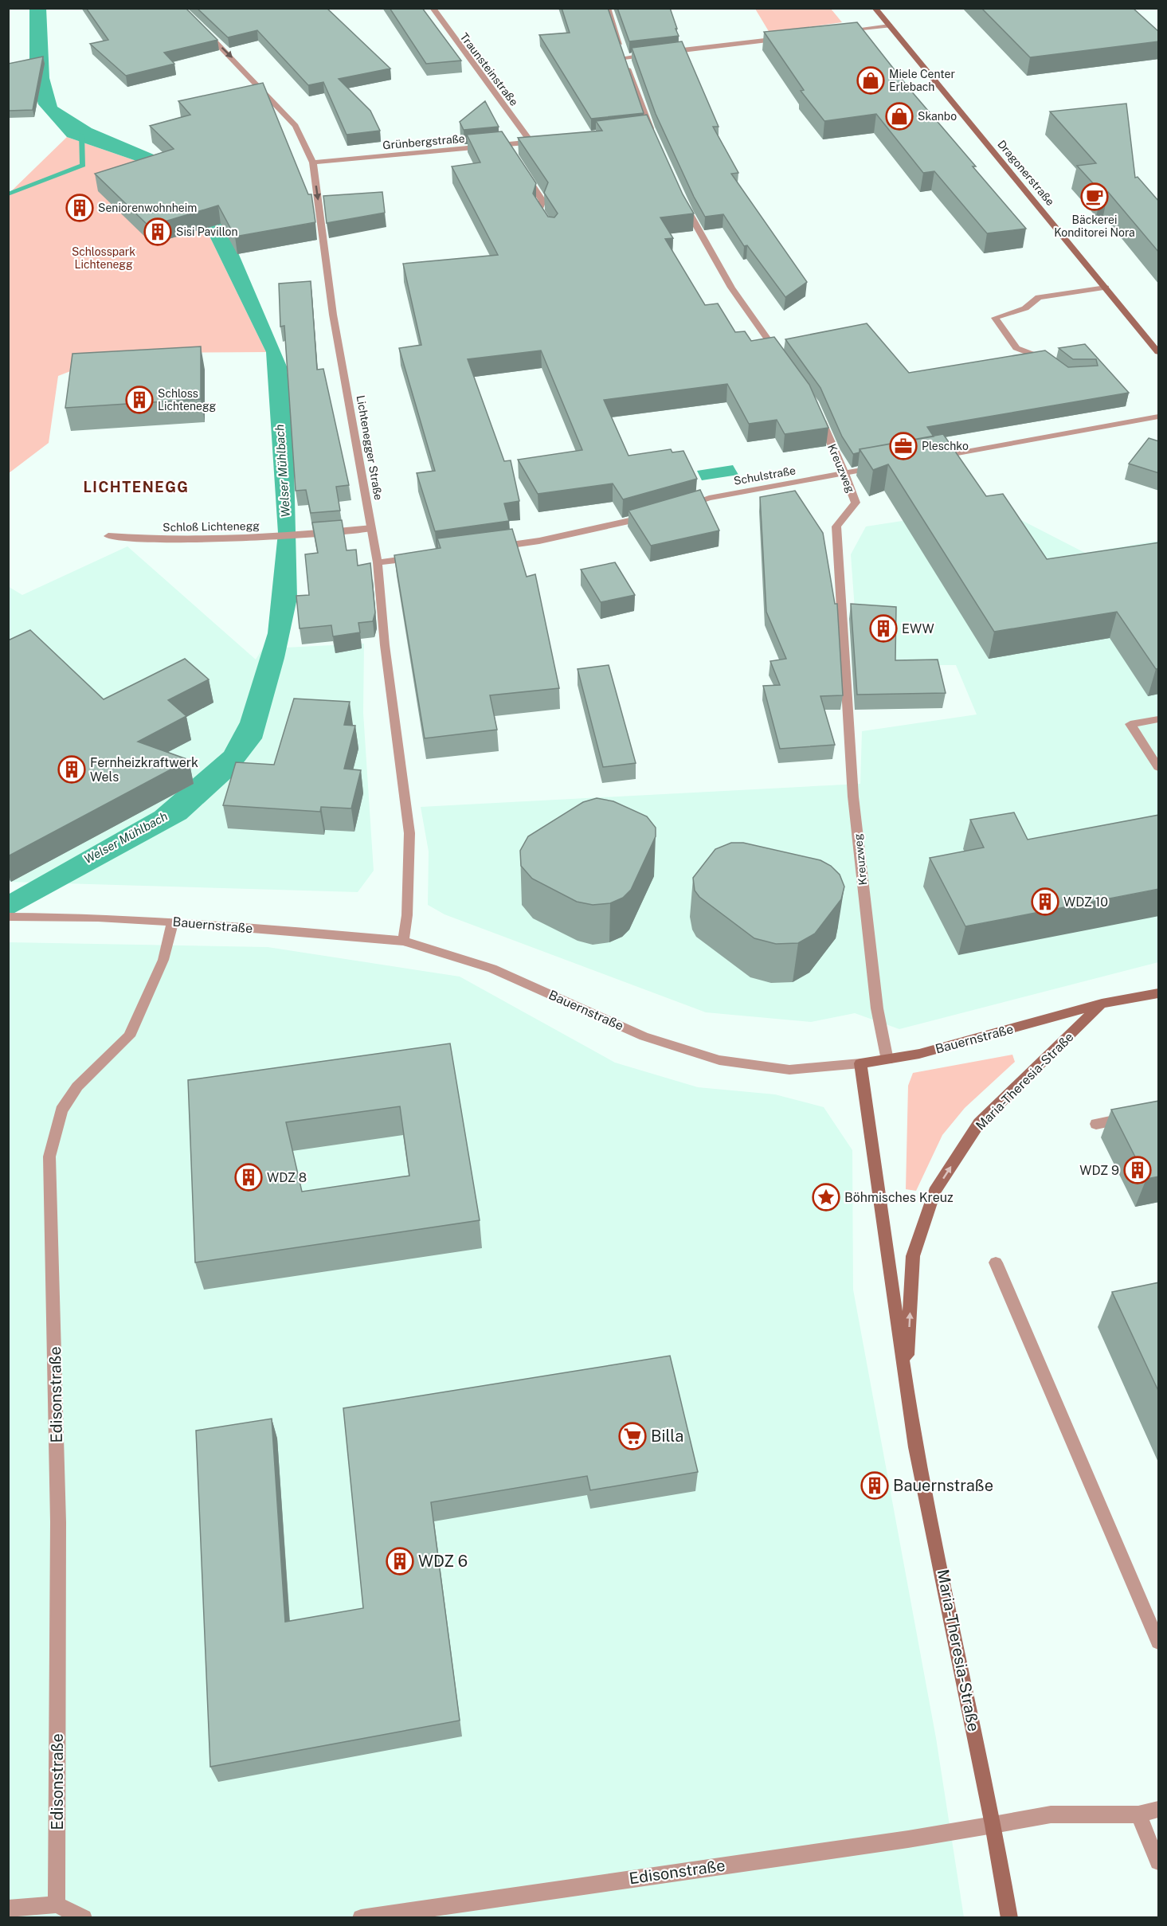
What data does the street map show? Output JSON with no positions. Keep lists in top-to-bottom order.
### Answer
{
  "streets": {
    "main road": ["Dragonerstraße", "Bauernstraße", "Maria-Theresia-Straße"],
    "street": [
      "Traunsteinstraße",
      "Grünbergstraße",
      "Lichtenegger Straße",
      "Kreuzweg",
      "Schulstraße",
      "Schloß Lichtenegg",
      "Edisonstraße"
    ]
  },
  "crossings": [
    ["Traunsteinstraße", "Grünbergstraße"],
    ["Grünbergstraße", "Lichtenegger Straße"],
    ["Lichtenegger Straße", "Schloß Lichtenegg"],
    ["Lichtenegger Straße", "Bauernstraße"],
    ["Kreuzweg", "Schulstraße"],
    ["Kreuzweg", "Bauernstraße"],
    ["Bauernstraße", "Maria-Theresia-Straße"],
    ["Bauernstraße", "Edisonstraße"],
    ["Maria-Theresia-Straße", "Edisonstraße"]
  ],
  "one_way": ["Lichtenegger Straße"],
  "districts": ["LICHTENEGG"],
  "water": ["Welser Mühlbach"],
  "parks": ["Schlosspark Lichtenegg"],
  "places": {
    "shop": ["Miele Center Erlebach", "Skanbo"],
    "cafe": ["Bäckerei Konditorei Nora"],
    "building": [
      "Seniorenwohnheim",
      "Sisi Pavillon",
      "Schloss Lichtenegg",
      "EWW",
      "Fernheizkraftwerk Wels",
      "WDZ 10",
      "WDZ 9",
      "WDZ 8",
      "Bauernstraße",
      "WDZ 6"
    ],
    "office": ["Pleschko"],
    "place": ["Böhmisches Kreuz"],
    "supermarket": ["Billa"]
  }
}
